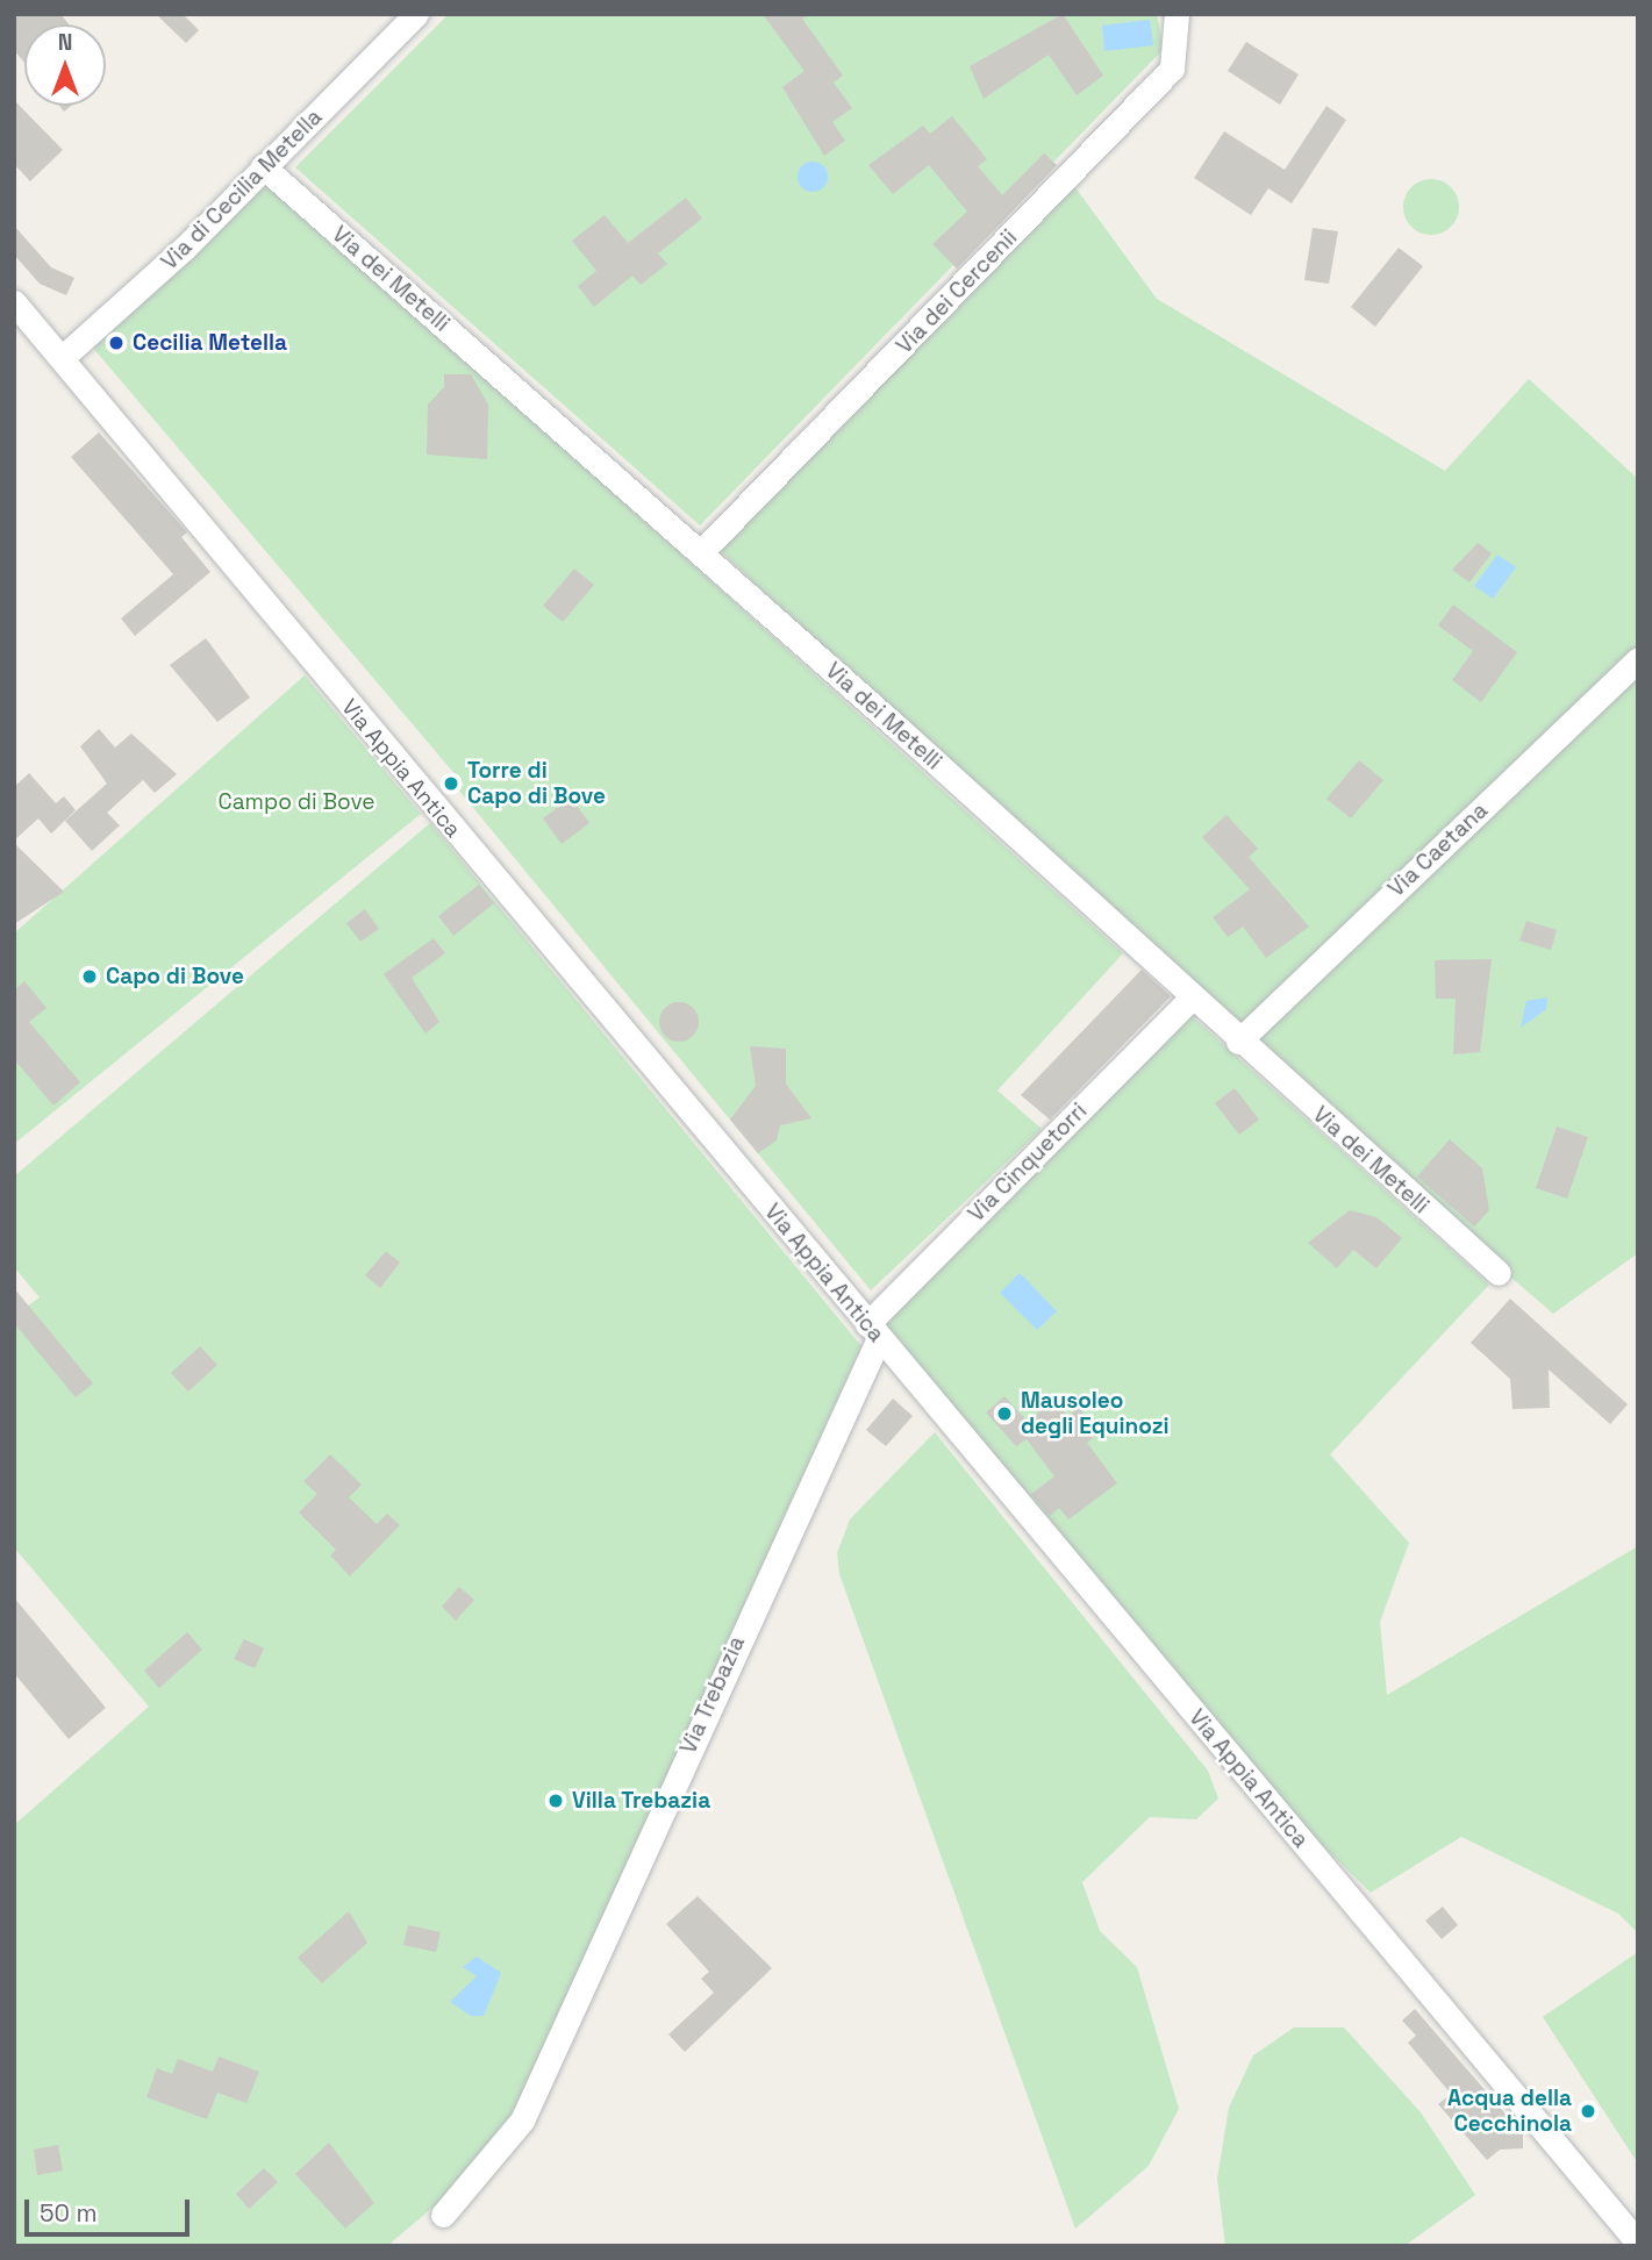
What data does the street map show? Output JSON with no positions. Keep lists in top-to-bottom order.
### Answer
{
  "streets": {
    "street": [
      "Via di Cecilia Metella",
      "Via dei Metelli",
      "Via dei Cercenii",
      "Via Appia Antica",
      "Via Caetana",
      "Via Cinquetorri",
      "Via Trebazia"
    ]
  },
  "crossings": [
    ["Via di Cecilia Metella", "Via dei Metelli"],
    ["Via di Cecilia Metella", "Via Appia Antica"],
    ["Via dei Metelli", "Via dei Cercenii"],
    ["Via dei Metelli", "Via Caetana"],
    ["Via dei Metelli", "Via Cinquetorri"],
    ["Via Appia Antica", "Via Cinquetorri"],
    ["Via Appia Antica", "Via Trebazia"],
    ["Via Cinquetorri", "Via Trebazia"]
  ],
  "parks": ["Campo di Bove"],
  "places": [
    "Cecilia Metella",
    "Torre di Capo di Bove",
    "Capo di Bove",
    "Mausoleo degli Equinozi",
    "Villa Trebazia",
    "Acqua della Cecchinola"
  ],
  "scale_bar": "50 m",
  "north": "top"
}
